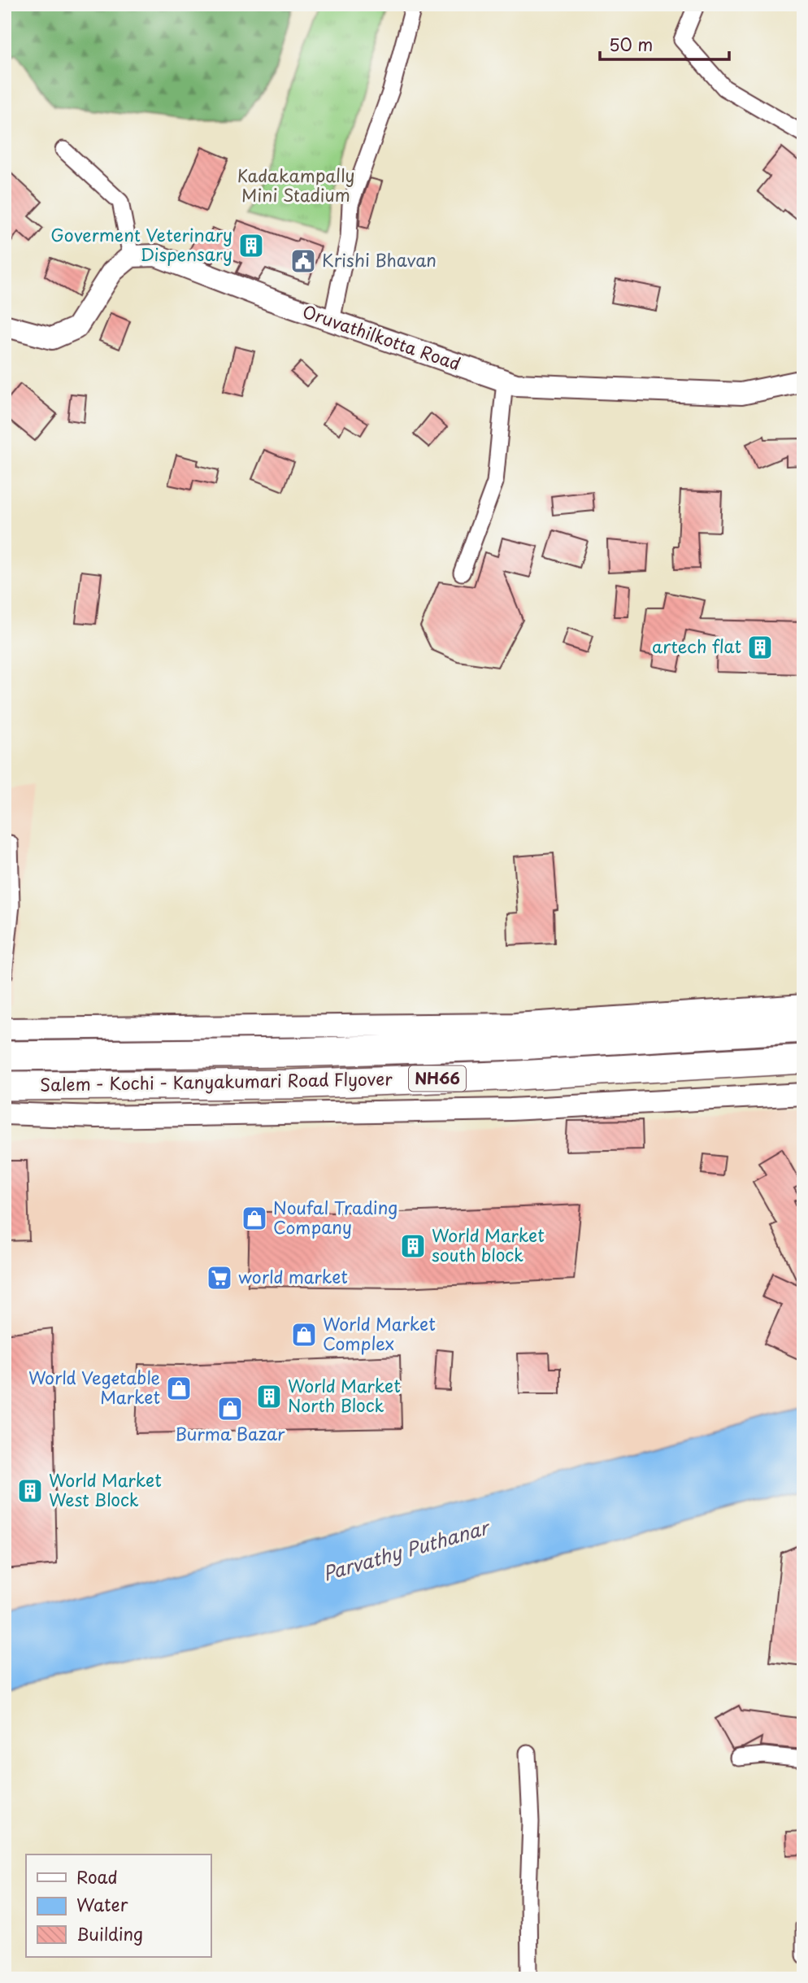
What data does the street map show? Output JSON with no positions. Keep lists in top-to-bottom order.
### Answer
{
  "streets": {
    "highway": ["NH66", "Salem - Kochi - Kanyakumari Road Flyover"],
    "street": ["Oruvathilkotta Road"]
  },
  "water": ["Parvathy Puthanar"],
  "parks": ["Kadakampally Mini Stadium"],
  "places": {
    "building": [
      "Goverment Veterinary Dispensary",
      "artech flat",
      "World Market south block",
      "World Market North Block",
      "World Market West Block"
    ],
    "public building": ["Krishi Bhavan"],
    "shop": [
      "Noufal Trading Company",
      "World Market Complex",
      "World Vegetable Market",
      "Burma Bazar"
    ],
    "supermarket": ["world market"]
  },
  "legend": ["Road", "Water", "Building"],
  "scale_bar": "50 m"
}
